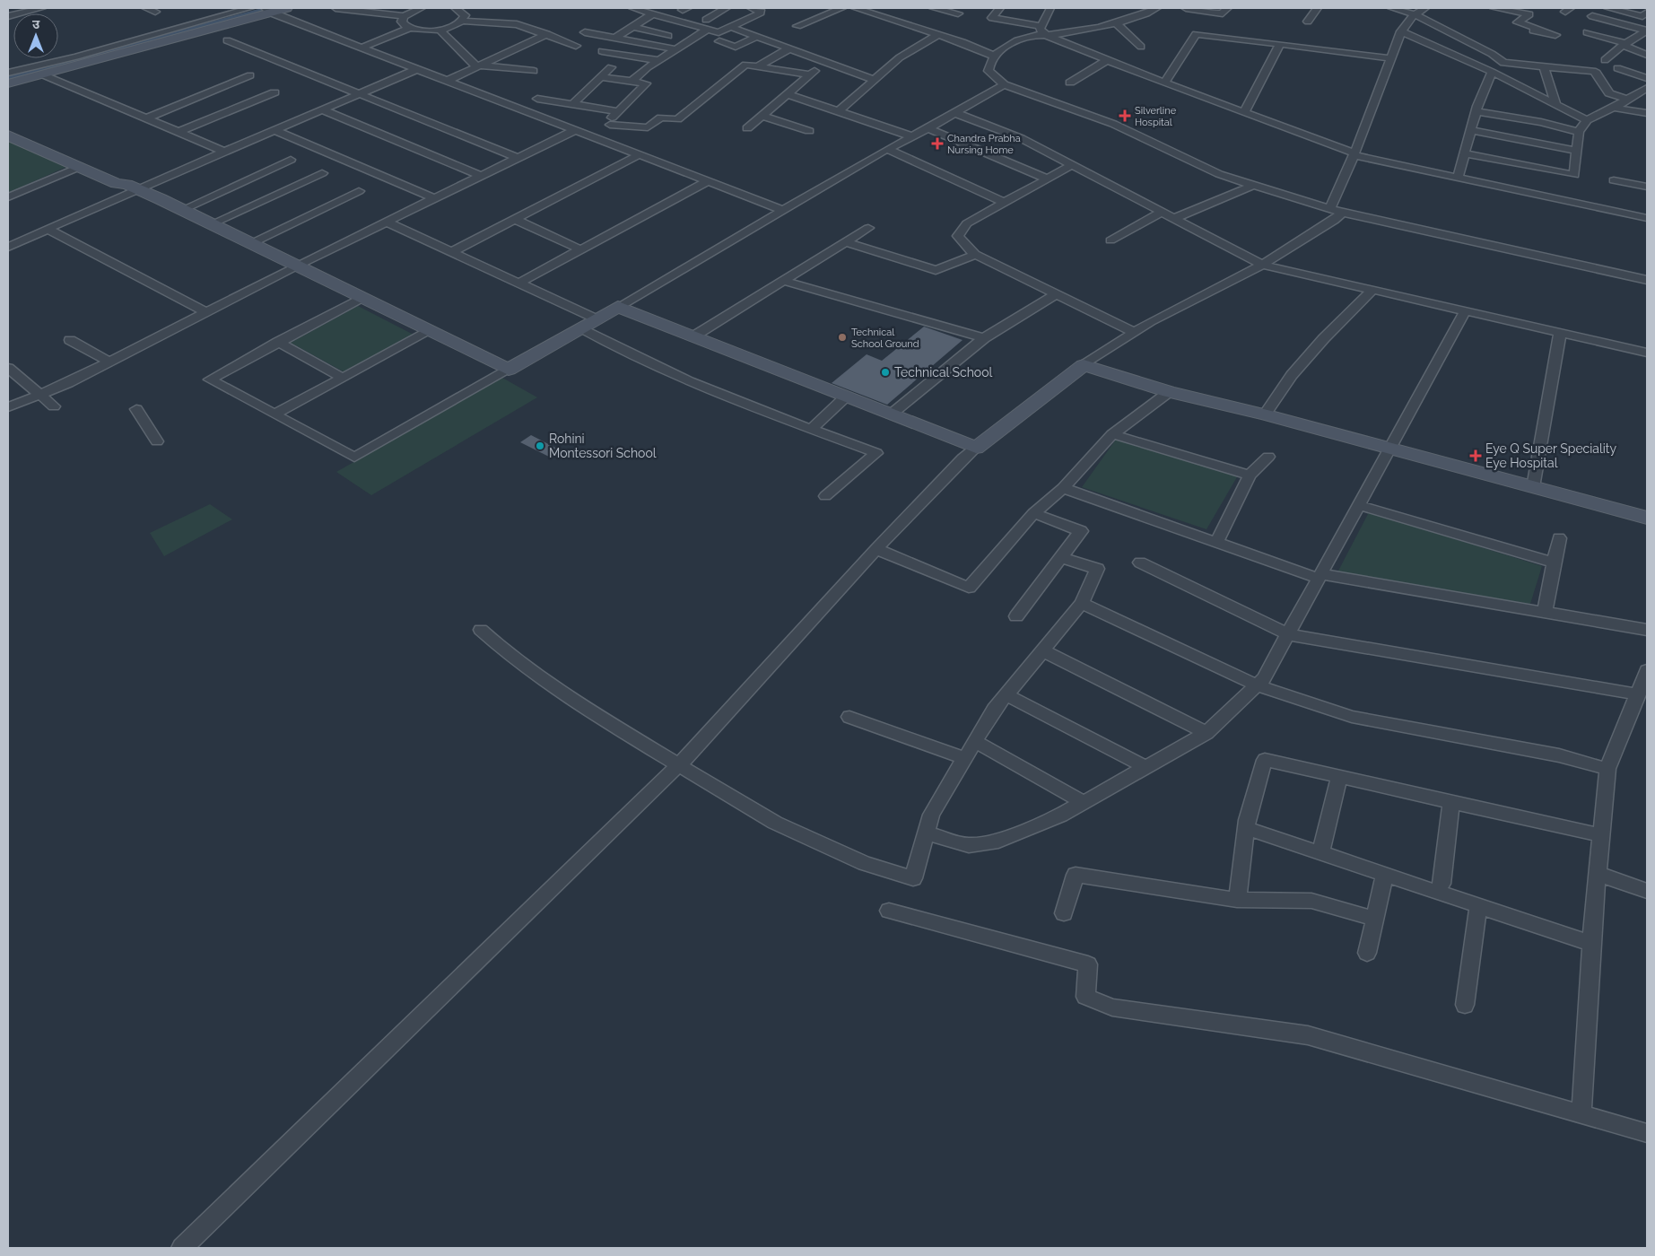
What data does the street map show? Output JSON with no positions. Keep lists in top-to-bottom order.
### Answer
{
  "places": {
    "health": ["Silverline Hospital", "Chandra Prabha Nursing Home", "Eye Q Super Speciality Eye Hospital"],
    "other": ["Technical School Ground", "Technical School", "Rohini Montessori School"]
  },
  "north": "top"
}
